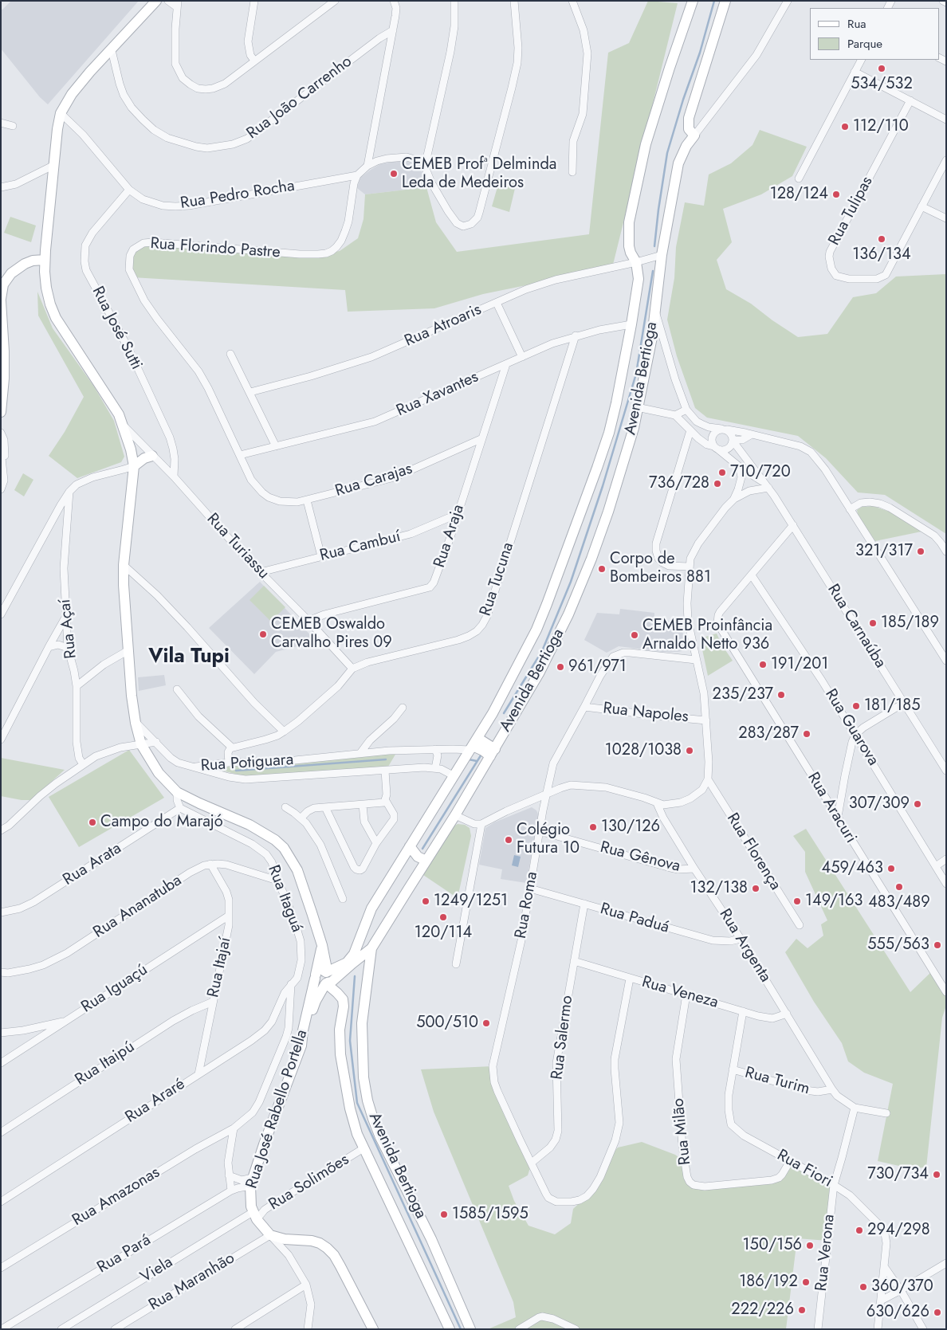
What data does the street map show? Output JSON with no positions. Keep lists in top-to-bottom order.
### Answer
{
  "streets": {
    "street": [
      "Rua João Carrenho",
      "Rua Pedro Rocha",
      "Rua Tulipas",
      "Rua Florindo Pastre",
      "Rua Atroaris",
      "Rua José Sutti",
      "Avenida Bertioga",
      "Rua Xavantes",
      "Rua Carajas",
      "Rua Araja",
      "Rua Turiassu",
      "Rua Cambuí",
      "Rua Tucuna",
      "Rua Carnaúba",
      "Rua Açaí",
      "Rua Napoles",
      "Rua Guarova",
      "Rua Potiguara",
      "Rua Aracuri",
      "Rua Florença",
      "Rua Gênova",
      "Rua Arata",
      "Rua Itaguá",
      "Rua Roma",
      "Rua Ananatuba",
      "Rua Paduá",
      "Rua Argenta",
      "Rua Itajaí",
      "Rua Iguaçú",
      "Rua Veneza",
      "Rua Salermo",
      "Rua Itaipú",
      "Rua Turim",
      "Rua Araré",
      "Rua José Rabello Portella",
      "Rua Milão",
      "Rua Fiori",
      "Rua Solimões",
      "Rua Amazonas",
      "Rua Verona",
      "Rua Pará",
      "Viela",
      "Rua Maranhão"
    ]
  },
  "crossings": [
    ["Rua Pedro Rocha", "Rua Florindo Pastre"],
    ["Rua Pedro Rocha", "Rua José Sutti"],
    ["Rua Florindo Pastre", "Rua Xavantes"],
    ["Rua Florindo Pastre", "Rua Carajas"],
    ["Rua Atroaris", "Avenida Bertioga"],
    ["Rua José Sutti", "Rua Turiassu"],
    ["Avenida Bertioga", "Rua Xavantes"],
    ["Avenida Bertioga", "Rua Potiguara"],
    ["Avenida Bertioga", "Rua José Rabello Portella"],
    ["Avenida Bertioga", "Rua Solimões"],
    ["Rua Xavantes", "Rua Araja"],
    ["Rua Xavantes", "Rua Tucuna"],
    ["Rua Carajas", "Rua Araja"],
    ["Rua Araja", "Rua Turiassu"],
    ["Rua Araja", "Rua Cambuí"],
    ["Rua Turiassu", "Rua Cambuí"],
    ["Rua Turiassu", "Rua Tucuna"],
    ["Rua Napoles", "Rua Roma"],
    ["Rua Guarova", "Rua Aracuri"],
    ["Rua Gênova", "Rua Roma"],
    ["Rua Gênova", "Rua Argenta"],
    ["Rua Arata", "Rua Itaguá"],
    ["Rua Itaguá", "Rua Ananatuba"],
    ["Rua Itaguá", "Rua Araré"],
    ["Rua Itaguá", "Rua Amazonas"],
    ["Rua Roma", "Rua Paduá"],
    ["Rua Roma", "Rua Veneza"],
    ["Rua Roma", "Rua Salermo"],
    ["Rua Ananatuba", "Rua Itajaí"],
    ["Rua Paduá", "Rua Argenta"],
    ["Rua Paduá", "Rua Salermo"],
    ["Rua Argenta", "Rua Veneza"],
    ["Rua Argenta", "Rua Turim"],
    ["Rua Itajaí", "Rua Iguaçú"],
    ["Rua Itajaí", "Rua Itaipú"],
    ["Rua Itajaí", "Rua Araré"],
    ["Rua Veneza", "Rua Salermo"],
    ["Rua Veneza", "Rua Milão"],
    ["Rua Veneza", "Rua Fiori"],
    ["Rua Turim", "Rua Fiori"],
    ["Rua Turim", "Rua Verona"],
    ["Rua Araré", "Rua Amazonas"],
    ["Rua José Rabello Portella", "Rua Solimões"],
    ["Rua José Rabello Portella", "Rua Pará"],
    ["Rua José Rabello Portella", "Viela"],
    ["Rua Milão", "Rua Fiori"],
    ["Rua Fiori", "Rua Verona"],
    ["Rua Solimões", "Viela"]
  ],
  "districts": ["Vila Tupi"],
  "places": [
    "534/532",
    "112/110",
    "CEMEB Profª Delminda Leda de Medeiros",
    "128/124",
    "136/134",
    "710/720",
    "736/728",
    "321/317",
    "Corpo de Bombeiros 881",
    "185/189",
    "CEMEB Oswaldo Carvalho Pires 09",
    "CEMEB Proinfância Arnaldo Netto 936",
    "191/201",
    "961/971",
    "235/237",
    "181/185",
    "283/287",
    "1028/1038",
    "307/309",
    "Campo do Marajó",
    "130/126",
    "Colégio Futura 10",
    "459/463",
    "483/489",
    "132/138",
    "1249/1251",
    "149/163",
    "120/114",
    "555/563",
    "500/510",
    "730/734",
    "1585/1595",
    "294/298",
    "150/156",
    "186/192",
    "360/370",
    "222/226",
    "630/626"
  ],
  "legend": ["Rua", "Parque"]
}
